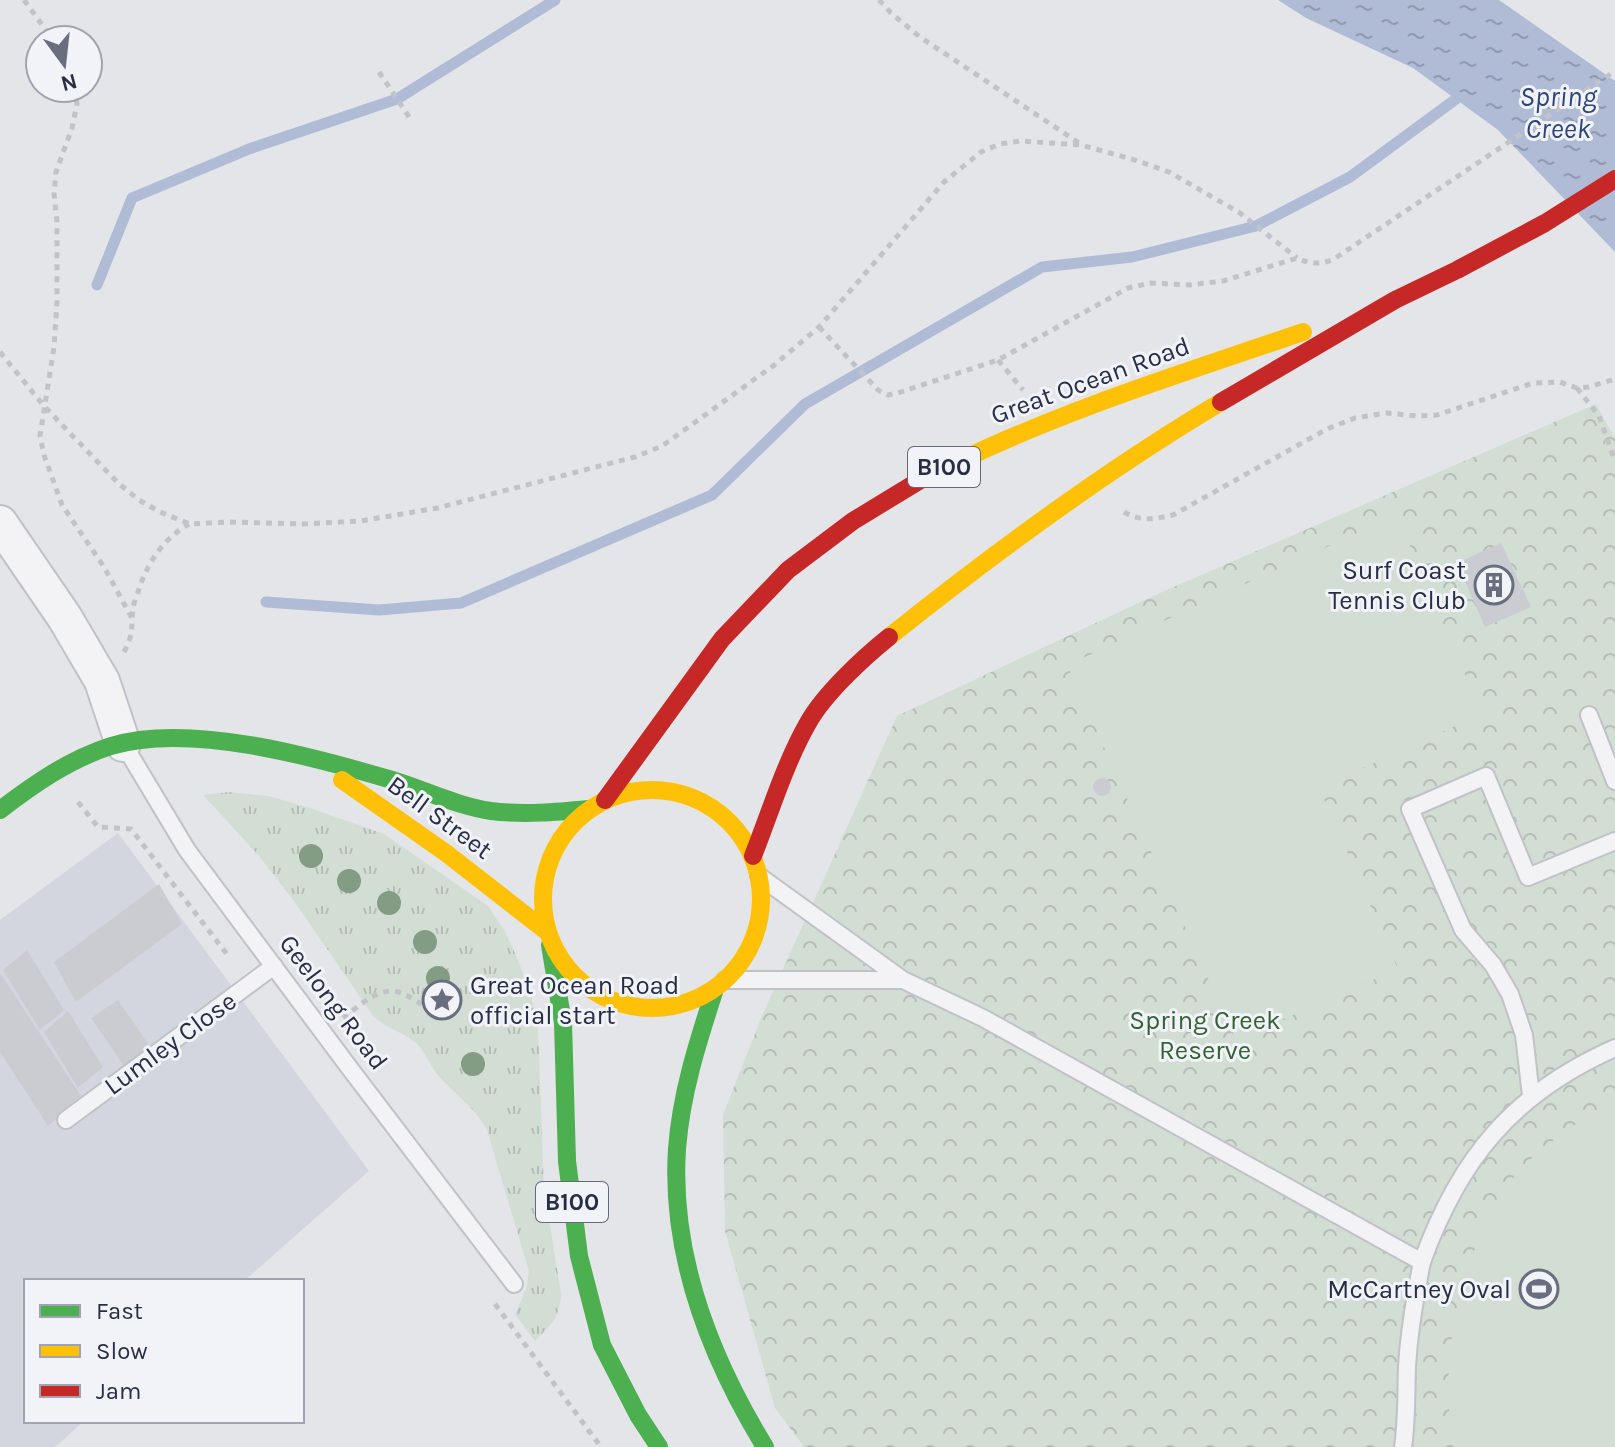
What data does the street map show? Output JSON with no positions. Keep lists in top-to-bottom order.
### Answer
{
  "streets": {
    "main road": ["Great Ocean Road", "B100", "Bell Street"],
    "lane": ["Geelong Road", "Lumley Close"]
  },
  "crossings": [
    ["Great Ocean Road", "B100"],
    ["Great Ocean Road", "Bell Street"],
    ["B100", "Bell Street"],
    ["Bell Street", "Geelong Road"],
    ["Geelong Road", "Lumley Close"]
  ],
  "water": ["Spring Creek"],
  "parks": ["Spring Creek Reserve"],
  "places": {
    "building": ["Surf Coast Tennis Club"],
    "place": ["Great Ocean Road official start"],
    "sports": ["McCartney Oval"]
  },
  "legend": ["Fast", "Slow", "Jam"],
  "north": "bottom"
}
